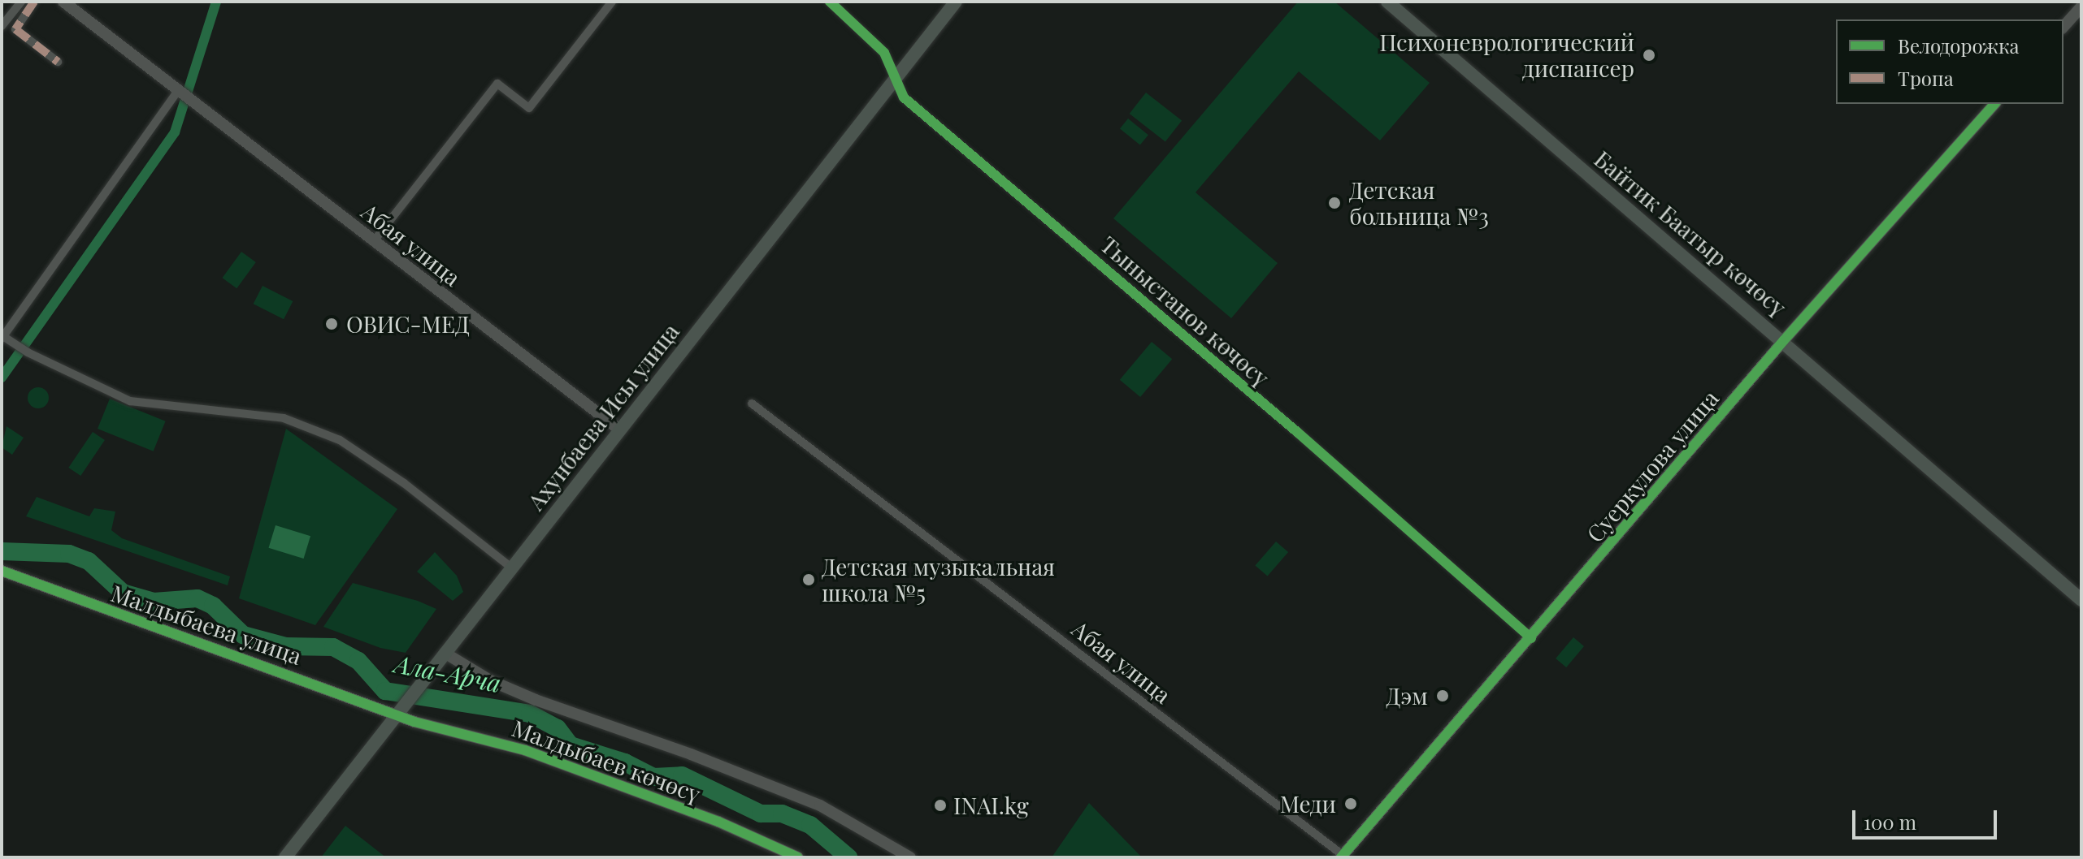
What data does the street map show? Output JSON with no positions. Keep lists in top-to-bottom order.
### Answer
{
  "streets": {
    "main road": ["Байтик Баатыр көчөсү", "Ахунбаева Исы улица"],
    "street": [
      "Абая улица",
      "Тыныстанов көчөсү",
      "Суеркулова улица",
      "Малдыбаева улица",
      "Малдыбаев көчөсү"
    ]
  },
  "crossings": [
    ["Байтик Баатыр көчөсү", "Суеркулова улица"],
    ["Абая улица", "Ахунбаева Исы улица"],
    ["Абая улица", "Суеркулова улица"],
    ["Тыныстанов көчөсү", "Ахунбаева Исы улица"],
    ["Тыныстанов көчөсү", "Суеркулова улица"],
    ["Ахунбаева Исы улица", "Малдыбаева улица"],
    ["Ахунбаева Исы улица", "Малдыбаев көчөсү"],
    ["Малдыбаева улица", "Малдыбаев көчөсү"]
  ],
  "water": ["Ала-Арча"],
  "places": [
    "Психоневрологический диспансер",
    "Детская больница №3",
    "ОВИС-МЕД",
    "Детская музыкальная школа №5",
    "Дэм",
    "Меди",
    "INAI.kg"
  ],
  "legend": ["Велодорожка", "Тропа"],
  "scale_bar": "100 m"
}
